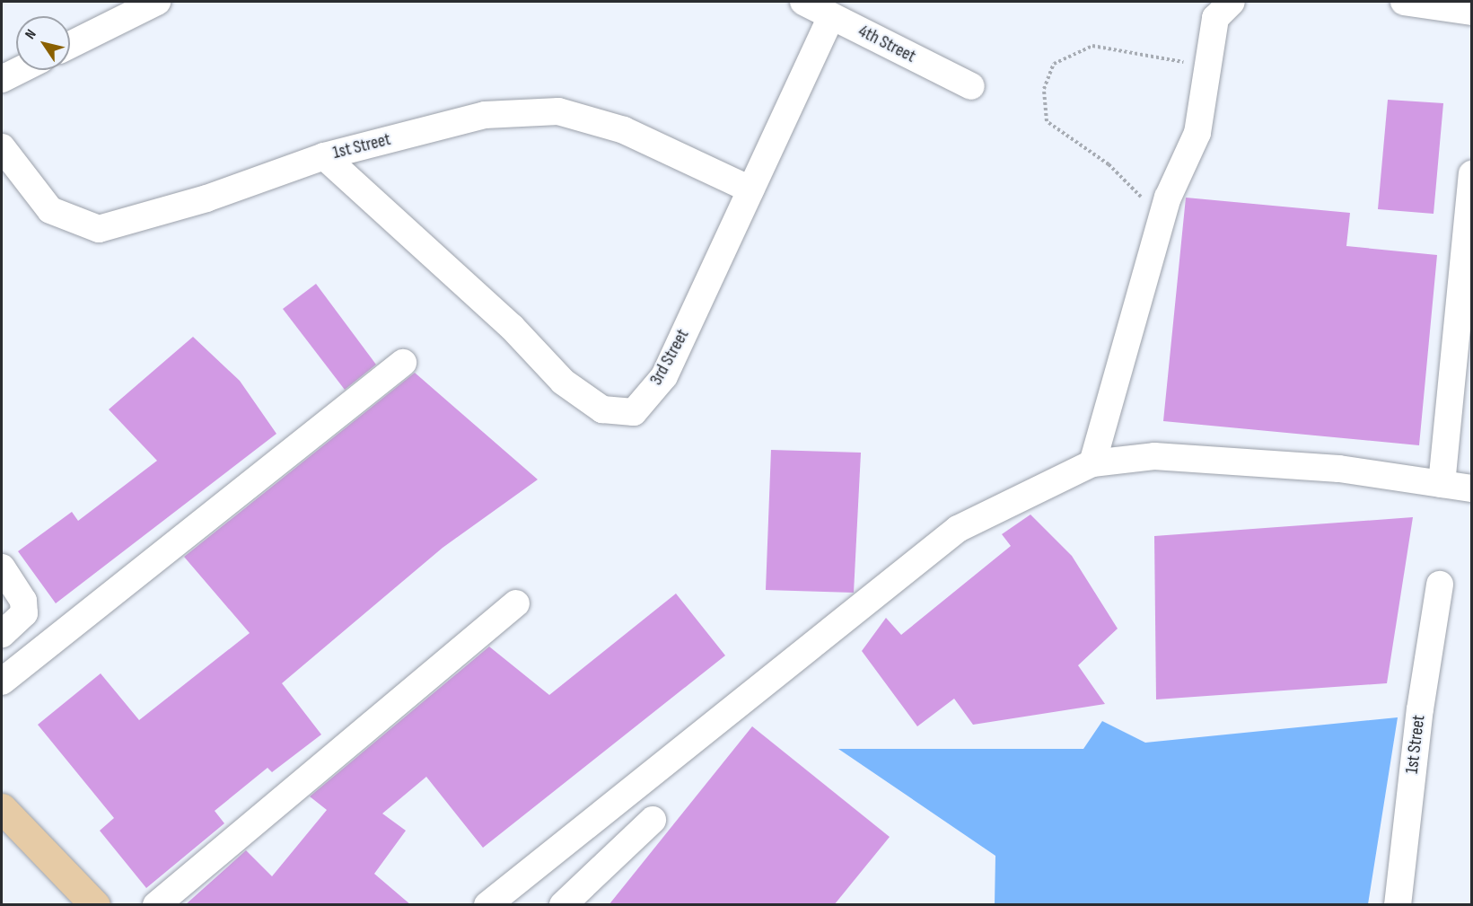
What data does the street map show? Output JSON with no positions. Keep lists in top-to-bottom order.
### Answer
{
  "streets": {
    "street": ["4th Street", "1st Street", "3rd Street"]
  },
  "crossings": [
    ["4th Street", "3rd Street"],
    ["1st Street", "3rd Street"]
  ],
  "north": "top left"
}
